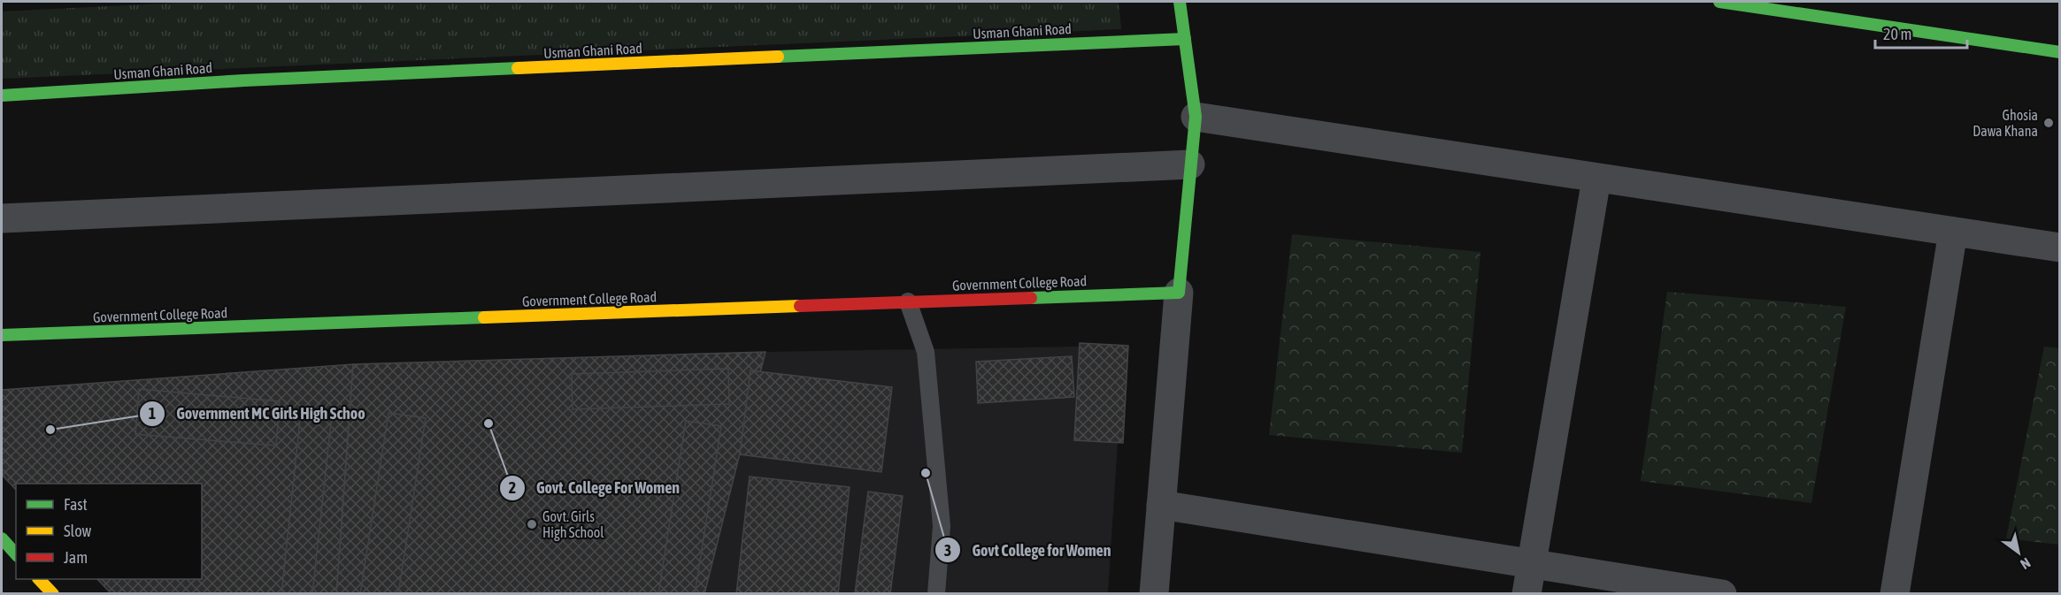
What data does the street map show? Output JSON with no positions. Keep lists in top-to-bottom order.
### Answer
{
  "streets": {
    "street": ["Usman Ghani Road", "Government College Road"]
  },
  "places": [
    "Ghosia Dawa Khana",
    "Govt. College For Women",
    "Government MC Girls High Schoo",
    "Govt College for Women",
    "Govt. Girls High School"
  ],
  "legend": ["Fast", "Slow", "Jam"],
  "scale_bar": "20 m",
  "north": "bottom right"
}
